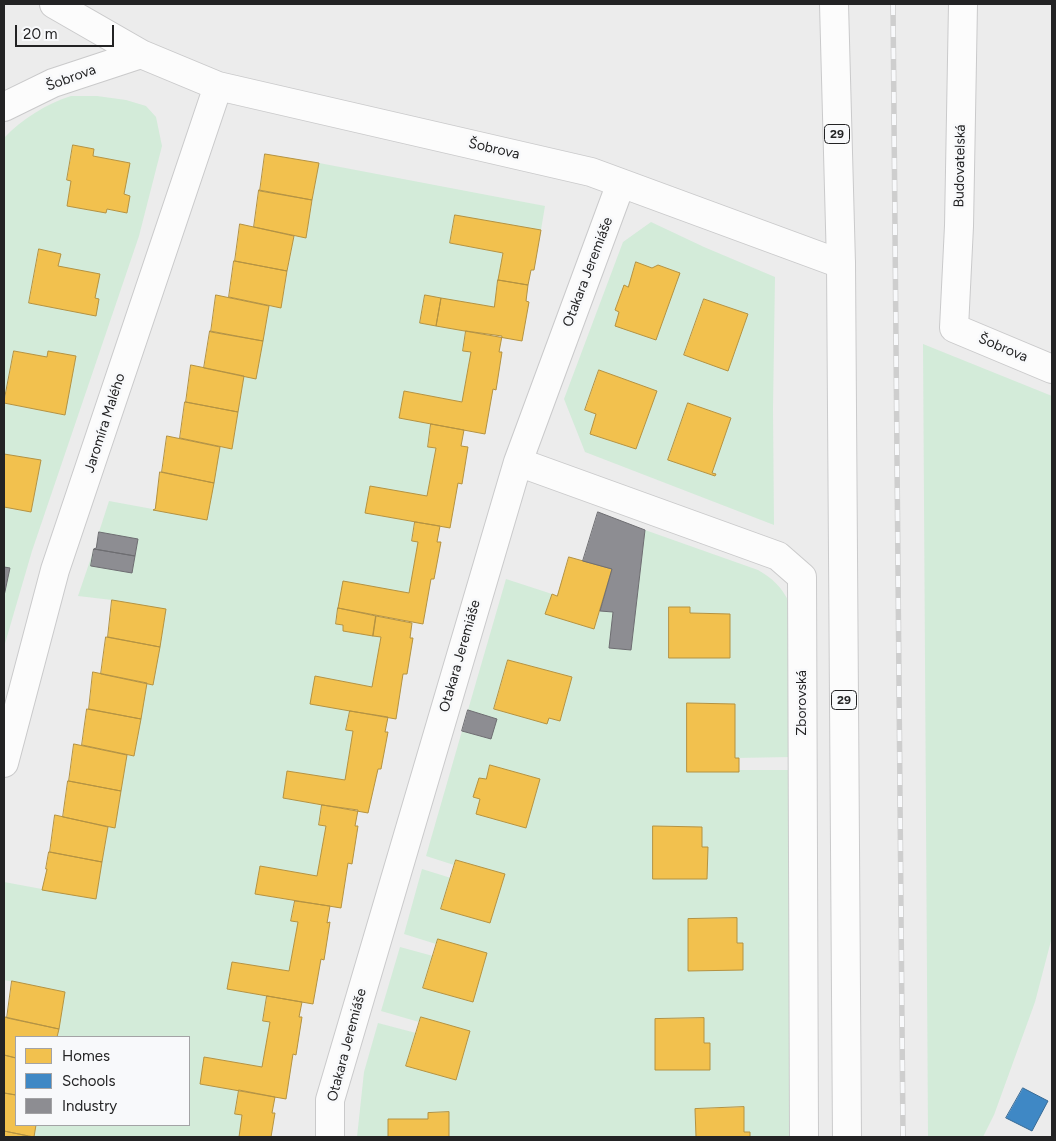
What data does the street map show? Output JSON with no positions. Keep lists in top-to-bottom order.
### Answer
{
  "streets": {
    "street": [
      "Šobrova",
      "29",
      "Budovatelská",
      "Otakara Jeremiáše",
      "Jaromíra Malého",
      "Zborovská"
    ]
  },
  "crossings": [
    ["Šobrova", "29"],
    ["Šobrova", "Budovatelská"],
    ["Šobrova", "Otakara Jeremiáše"],
    ["Šobrova", "Jaromíra Malého"],
    ["Otakara Jeremiáše", "Zborovská"]
  ],
  "legend": ["Homes", "Schools", "Industry"],
  "scale_bar": "20 m"
}
